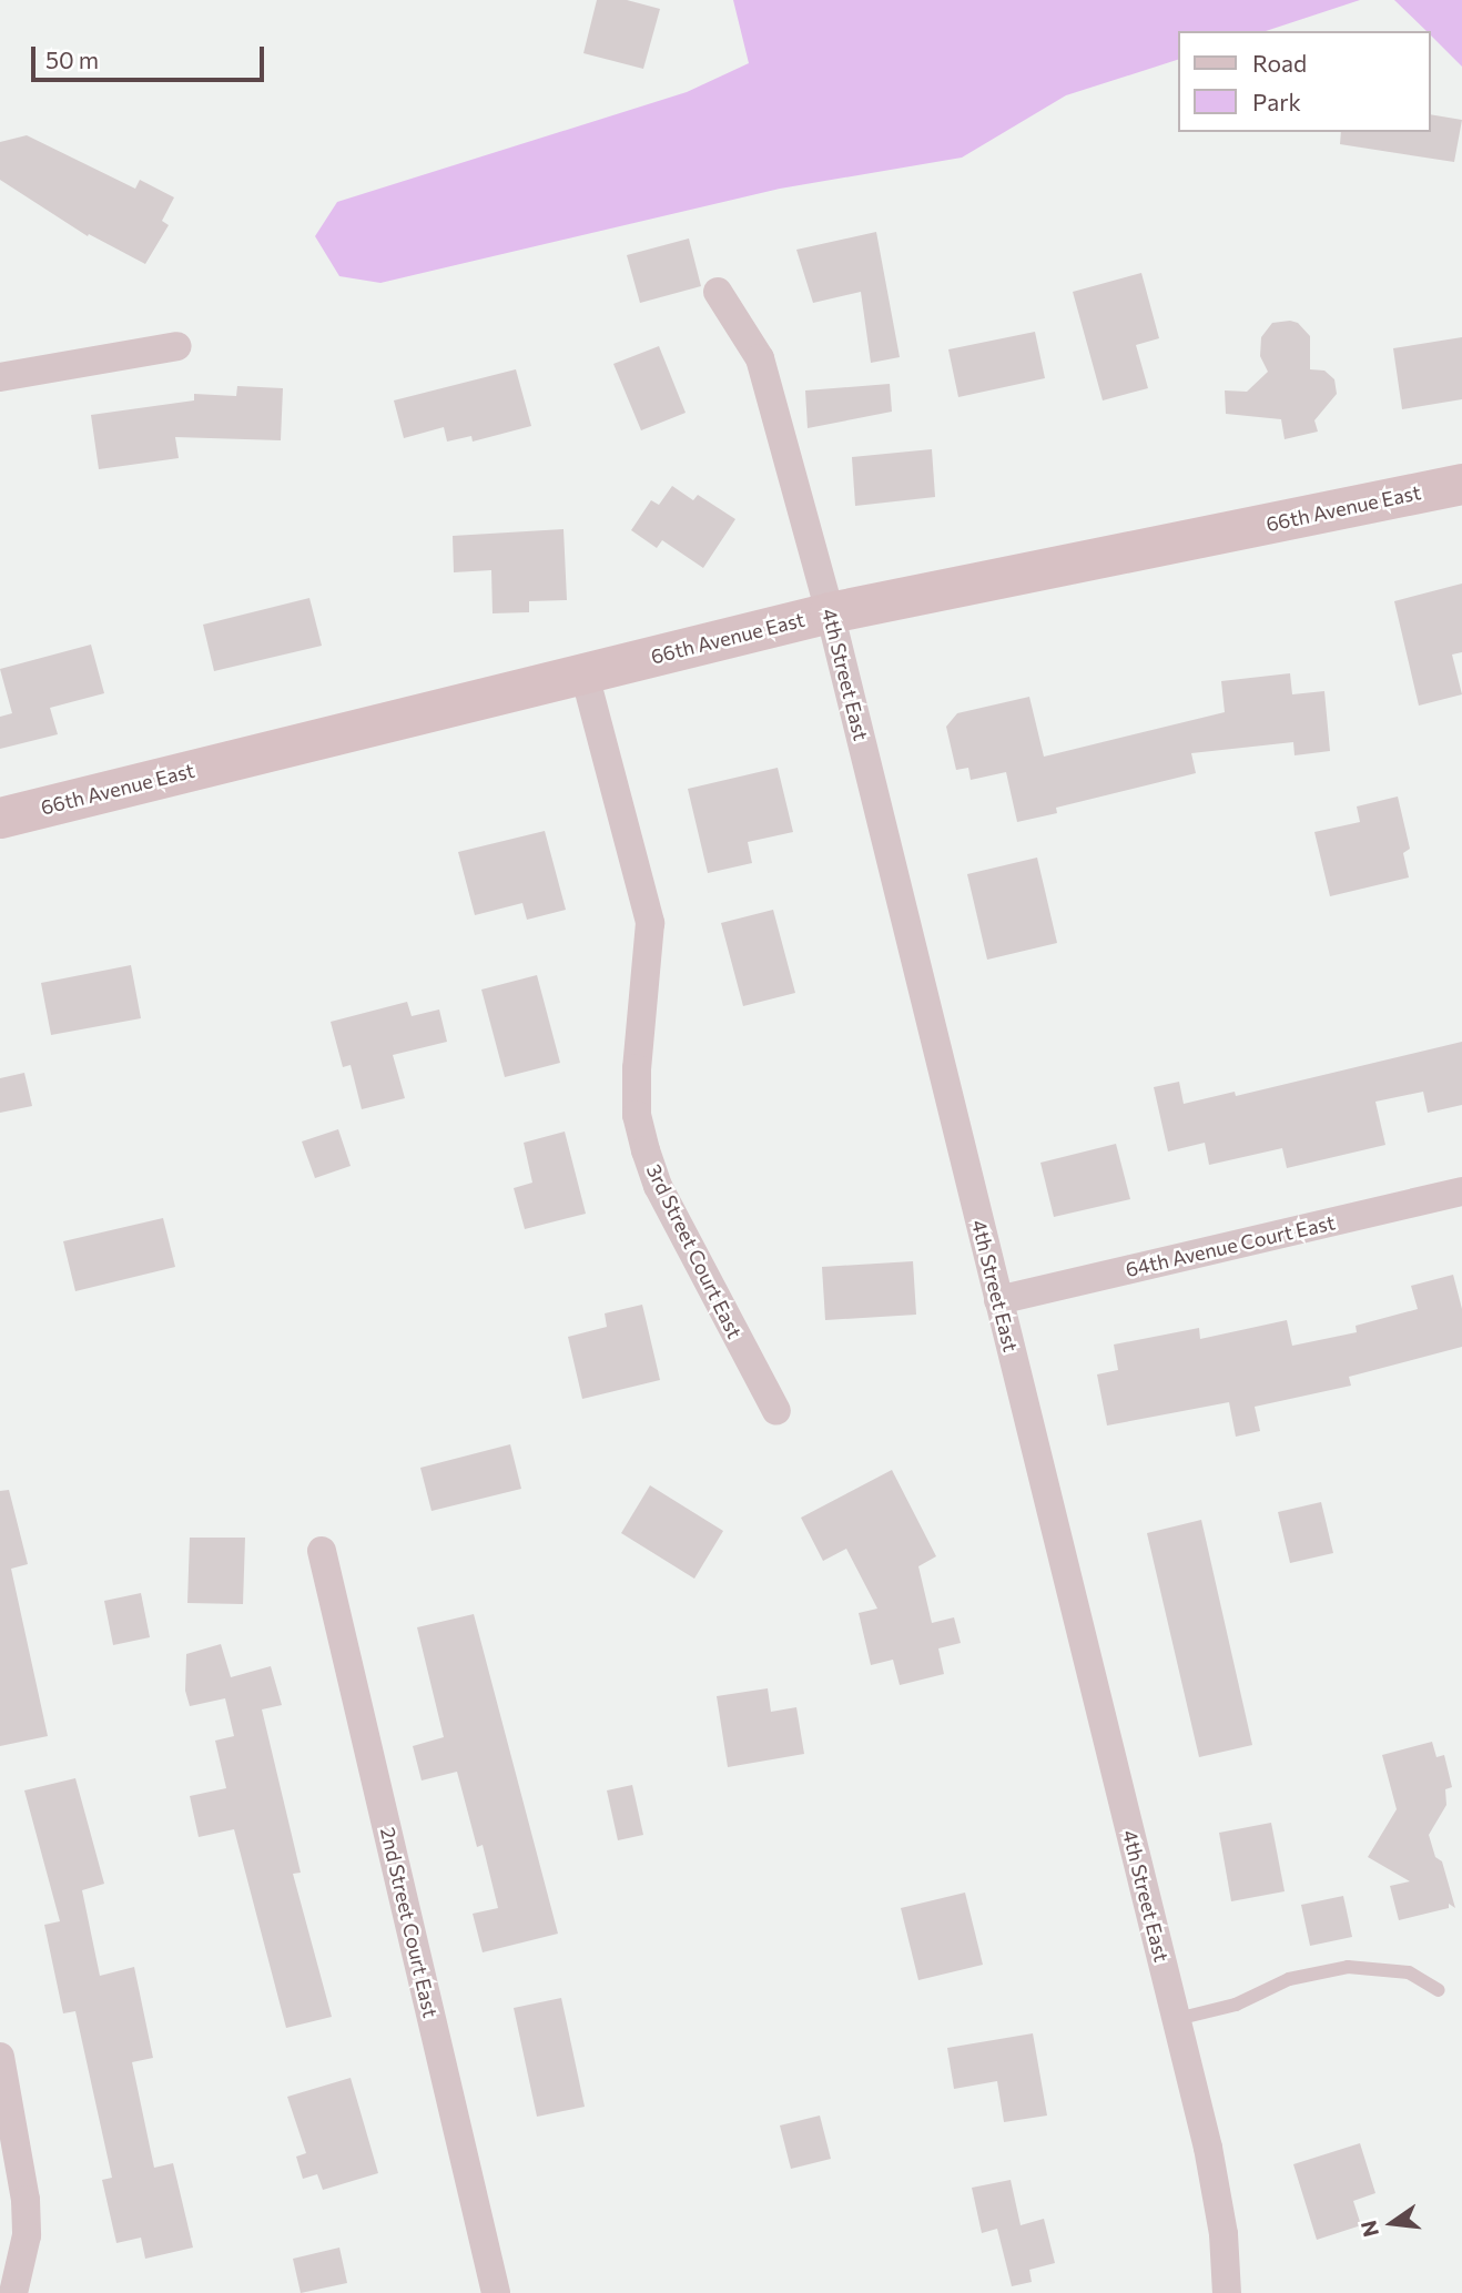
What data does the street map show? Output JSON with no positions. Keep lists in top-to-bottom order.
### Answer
{
  "streets": {
    "street": [
      "66th Avenue East",
      "4th Street East",
      "64th Avenue Court East",
      "3rd Street Court East",
      "2nd Street Court East"
    ]
  },
  "crossings": [
    ["66th Avenue East", "4th Street East"],
    ["66th Avenue East", "3rd Street Court East"],
    ["4th Street East", "64th Avenue Court East"]
  ],
  "legend": ["Road", "Park"],
  "scale_bar": "50 m",
  "north": "left"
}
